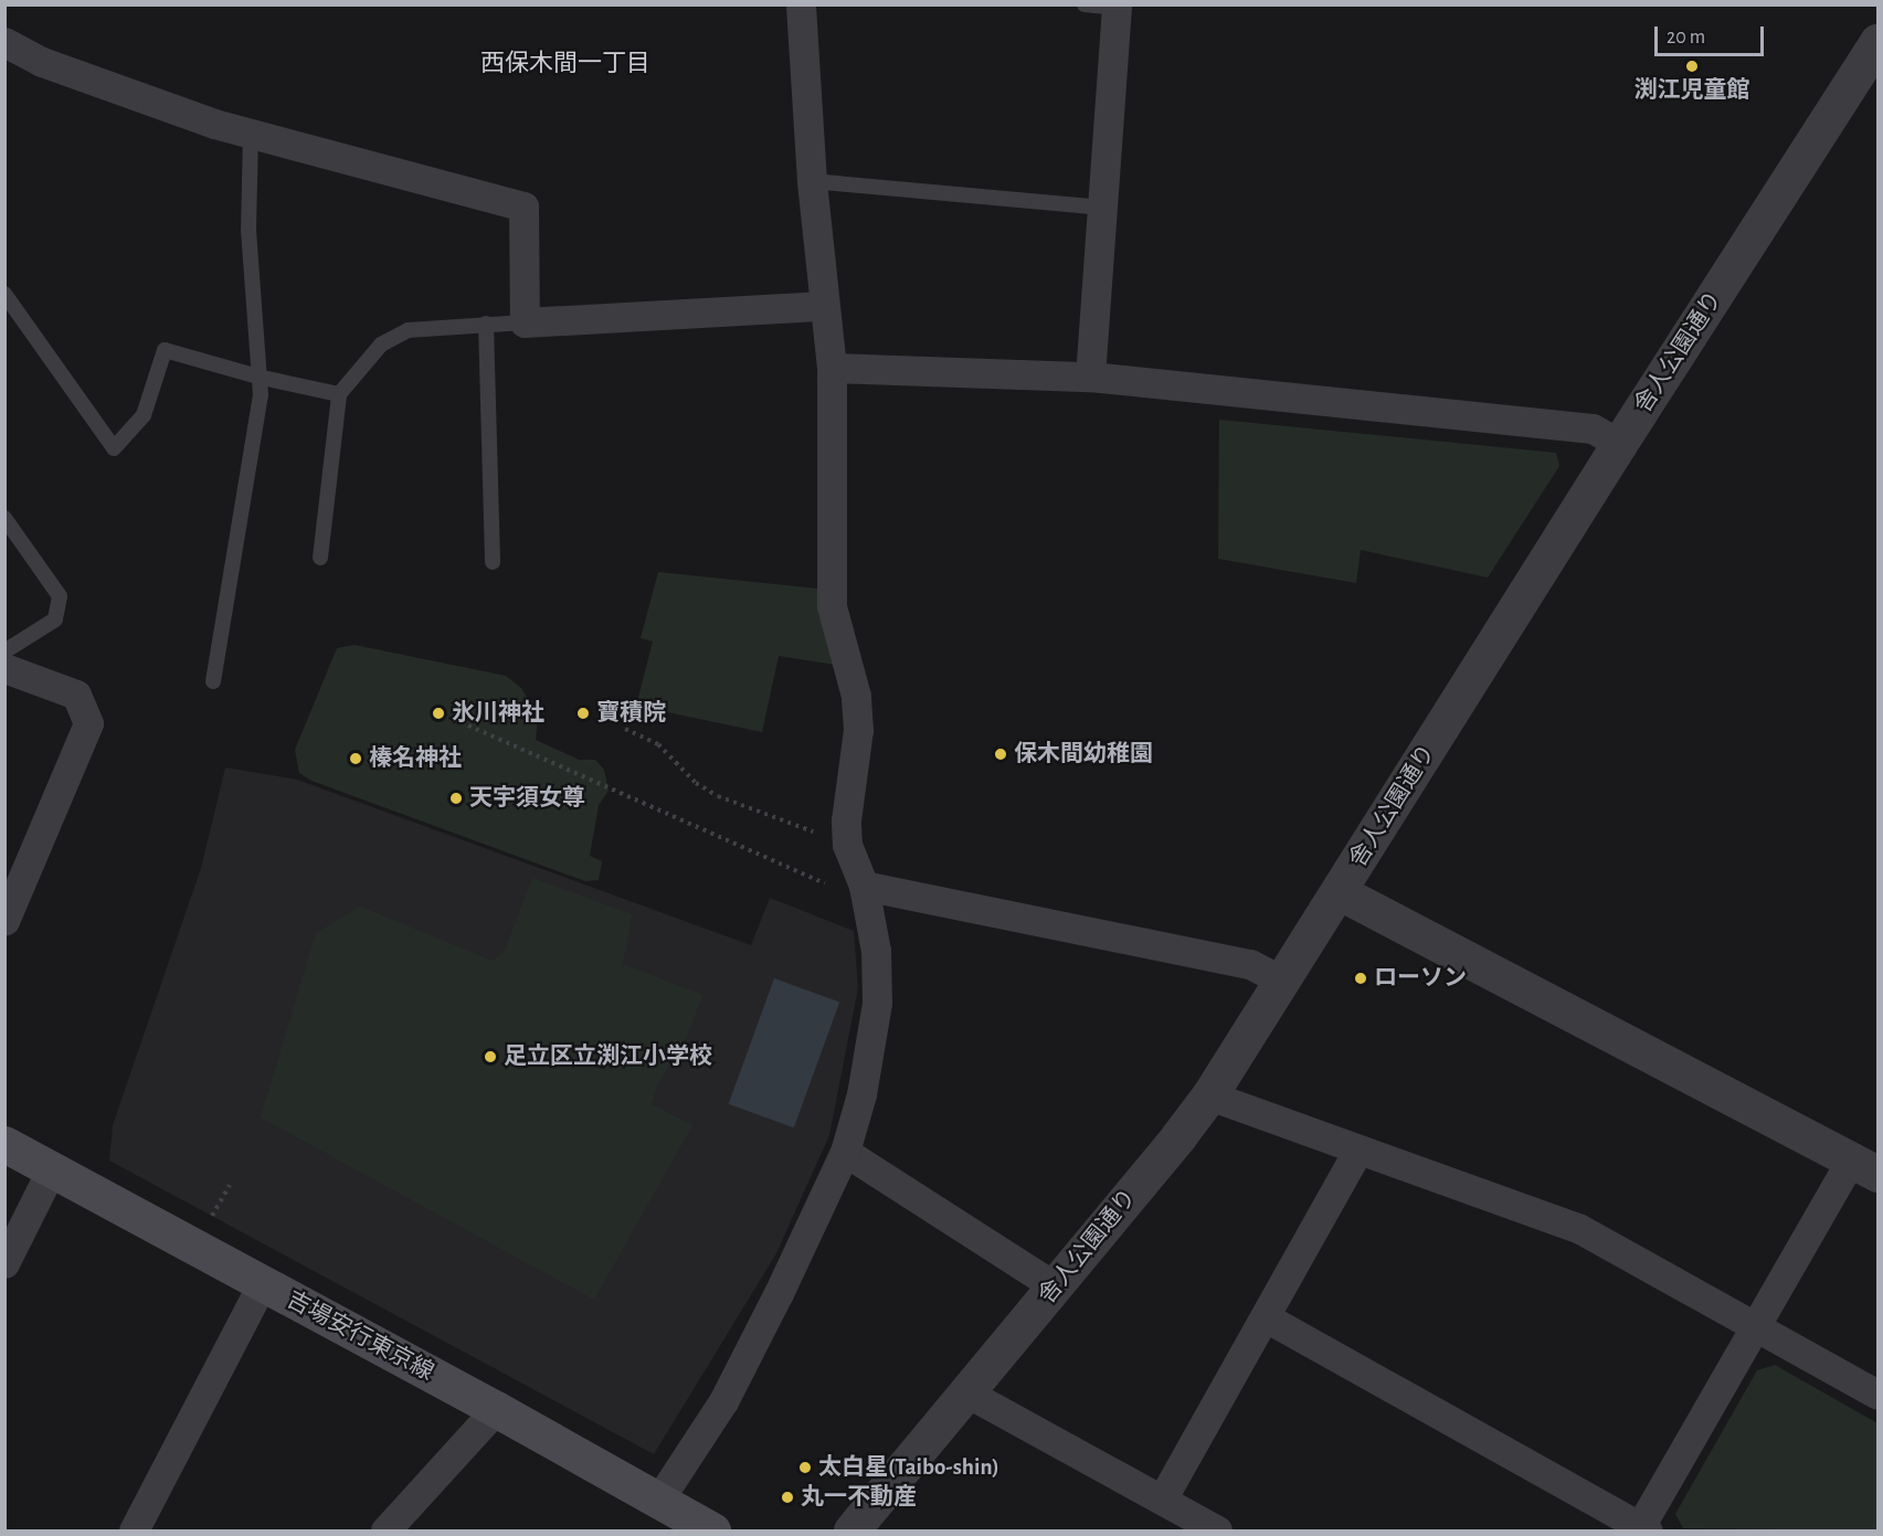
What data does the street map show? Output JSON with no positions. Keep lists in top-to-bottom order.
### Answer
{
  "streets": {
    "main road": ["吉場安行東京線"],
    "street": ["舎人公園通り"]
  },
  "districts": ["西保木間一丁目"],
  "places": [
    "渕江児童館",
    "氷川神社",
    "寶積院",
    "保木間幼稚園",
    "榛名神社",
    "天宇須女尊",
    "ローソン",
    "足立区立渕江小学校",
    "太白星(Taibo-shin)",
    "丸一不動産"
  ],
  "scale_bar": "20 m"
}
